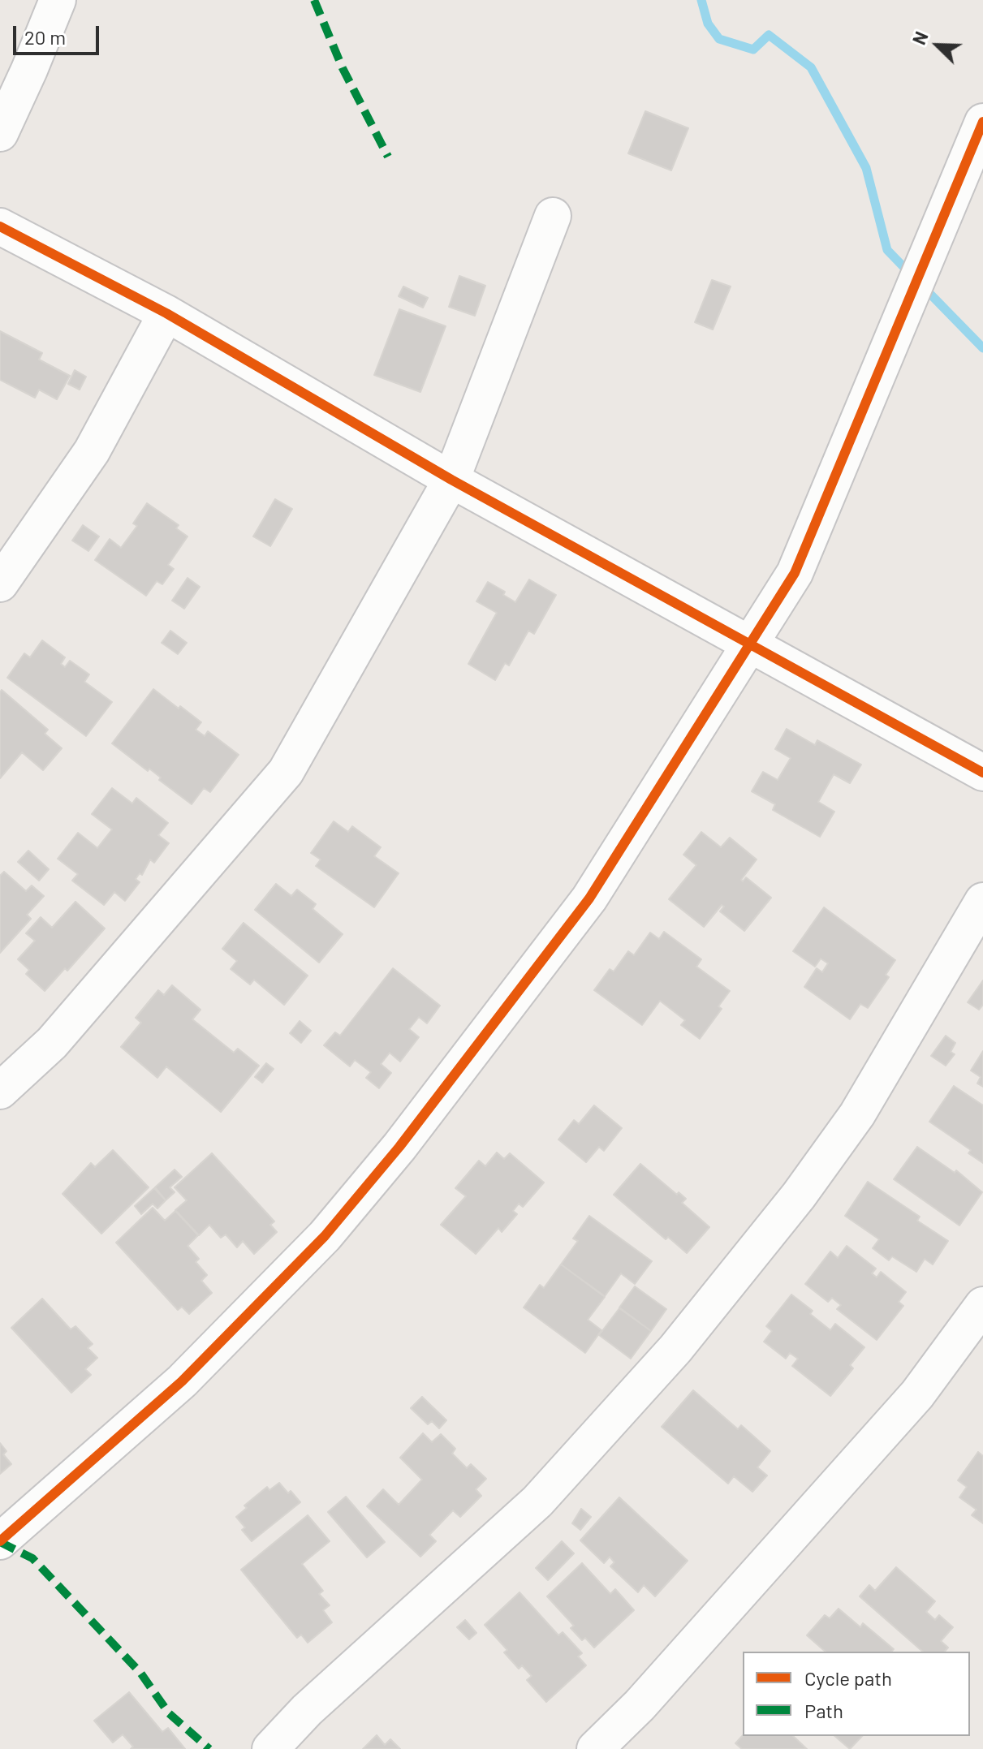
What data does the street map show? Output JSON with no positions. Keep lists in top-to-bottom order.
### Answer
{
  "legend": ["Cycle path", "Path"],
  "scale_bar": "20 m",
  "north": "top left"
}
